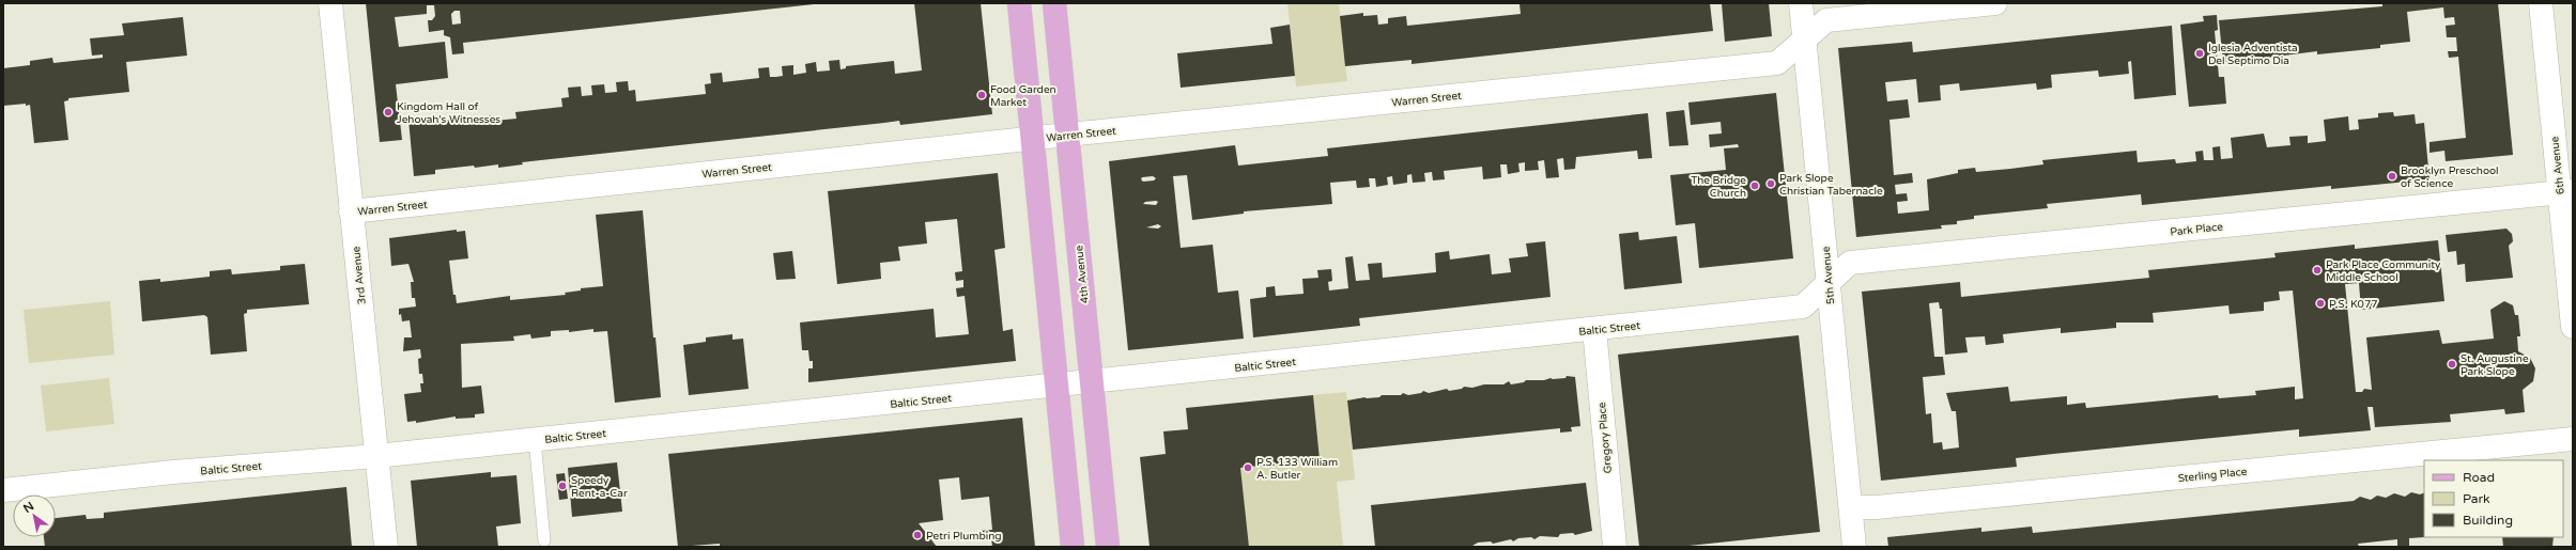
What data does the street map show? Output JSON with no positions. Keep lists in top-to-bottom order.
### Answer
{
  "streets": {
    "main road": ["4th Avenue"],
    "street": [
      "Warren Street",
      "6th Avenue",
      "Park Place",
      "3rd Avenue",
      "5th Avenue",
      "Baltic Street",
      "Gregory Place",
      "Sterling Place"
    ]
  },
  "crossings": [
    ["Warren Street", "4th Avenue"],
    ["Warren Street", "3rd Avenue"],
    ["Warren Street", "5th Avenue"],
    ["6th Avenue", "Park Place"],
    ["Park Place", "5th Avenue"],
    ["Park Place", "Baltic Street"],
    ["4th Avenue", "Baltic Street"],
    ["3rd Avenue", "Baltic Street"],
    ["5th Avenue", "Baltic Street"],
    ["5th Avenue", "Sterling Place"],
    ["Baltic Street", "Gregory Place"]
  ],
  "places": [
    "Iglesia Adventista Del Septimo Dia",
    "Food Garden Market",
    "Kingdom Hall of Jehovah's Witnesses",
    "Brooklyn Preschool of Science",
    "Park Slope Christian Tabernacle",
    "The Bridge Church",
    "Park Place Community Middle School",
    "P.S. K077",
    "St. Augustine Park Slope",
    "P.S. 133 William A. Butler",
    "Speedy Rent-a-Car",
    "Petri Plumbing"
  ],
  "legend": ["Road", "Park", "Building"],
  "north": "top left"
}
